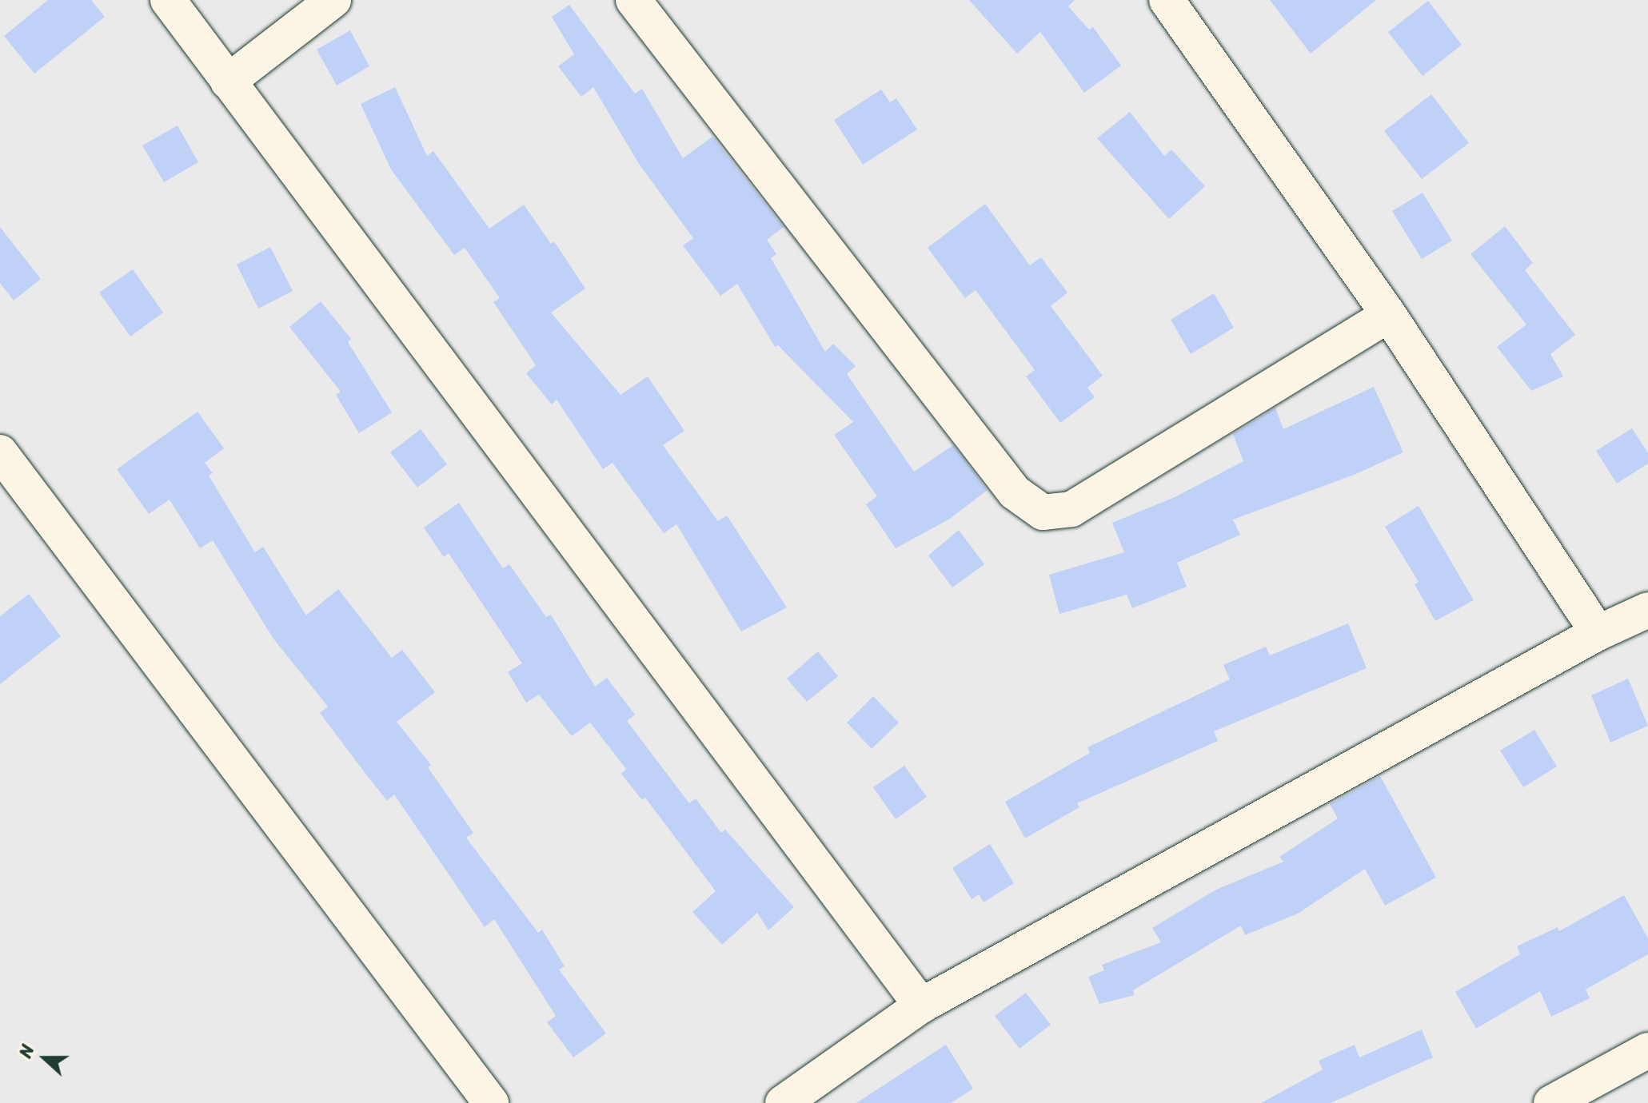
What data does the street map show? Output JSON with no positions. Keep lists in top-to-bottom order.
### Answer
{
  "north": "left"
}
